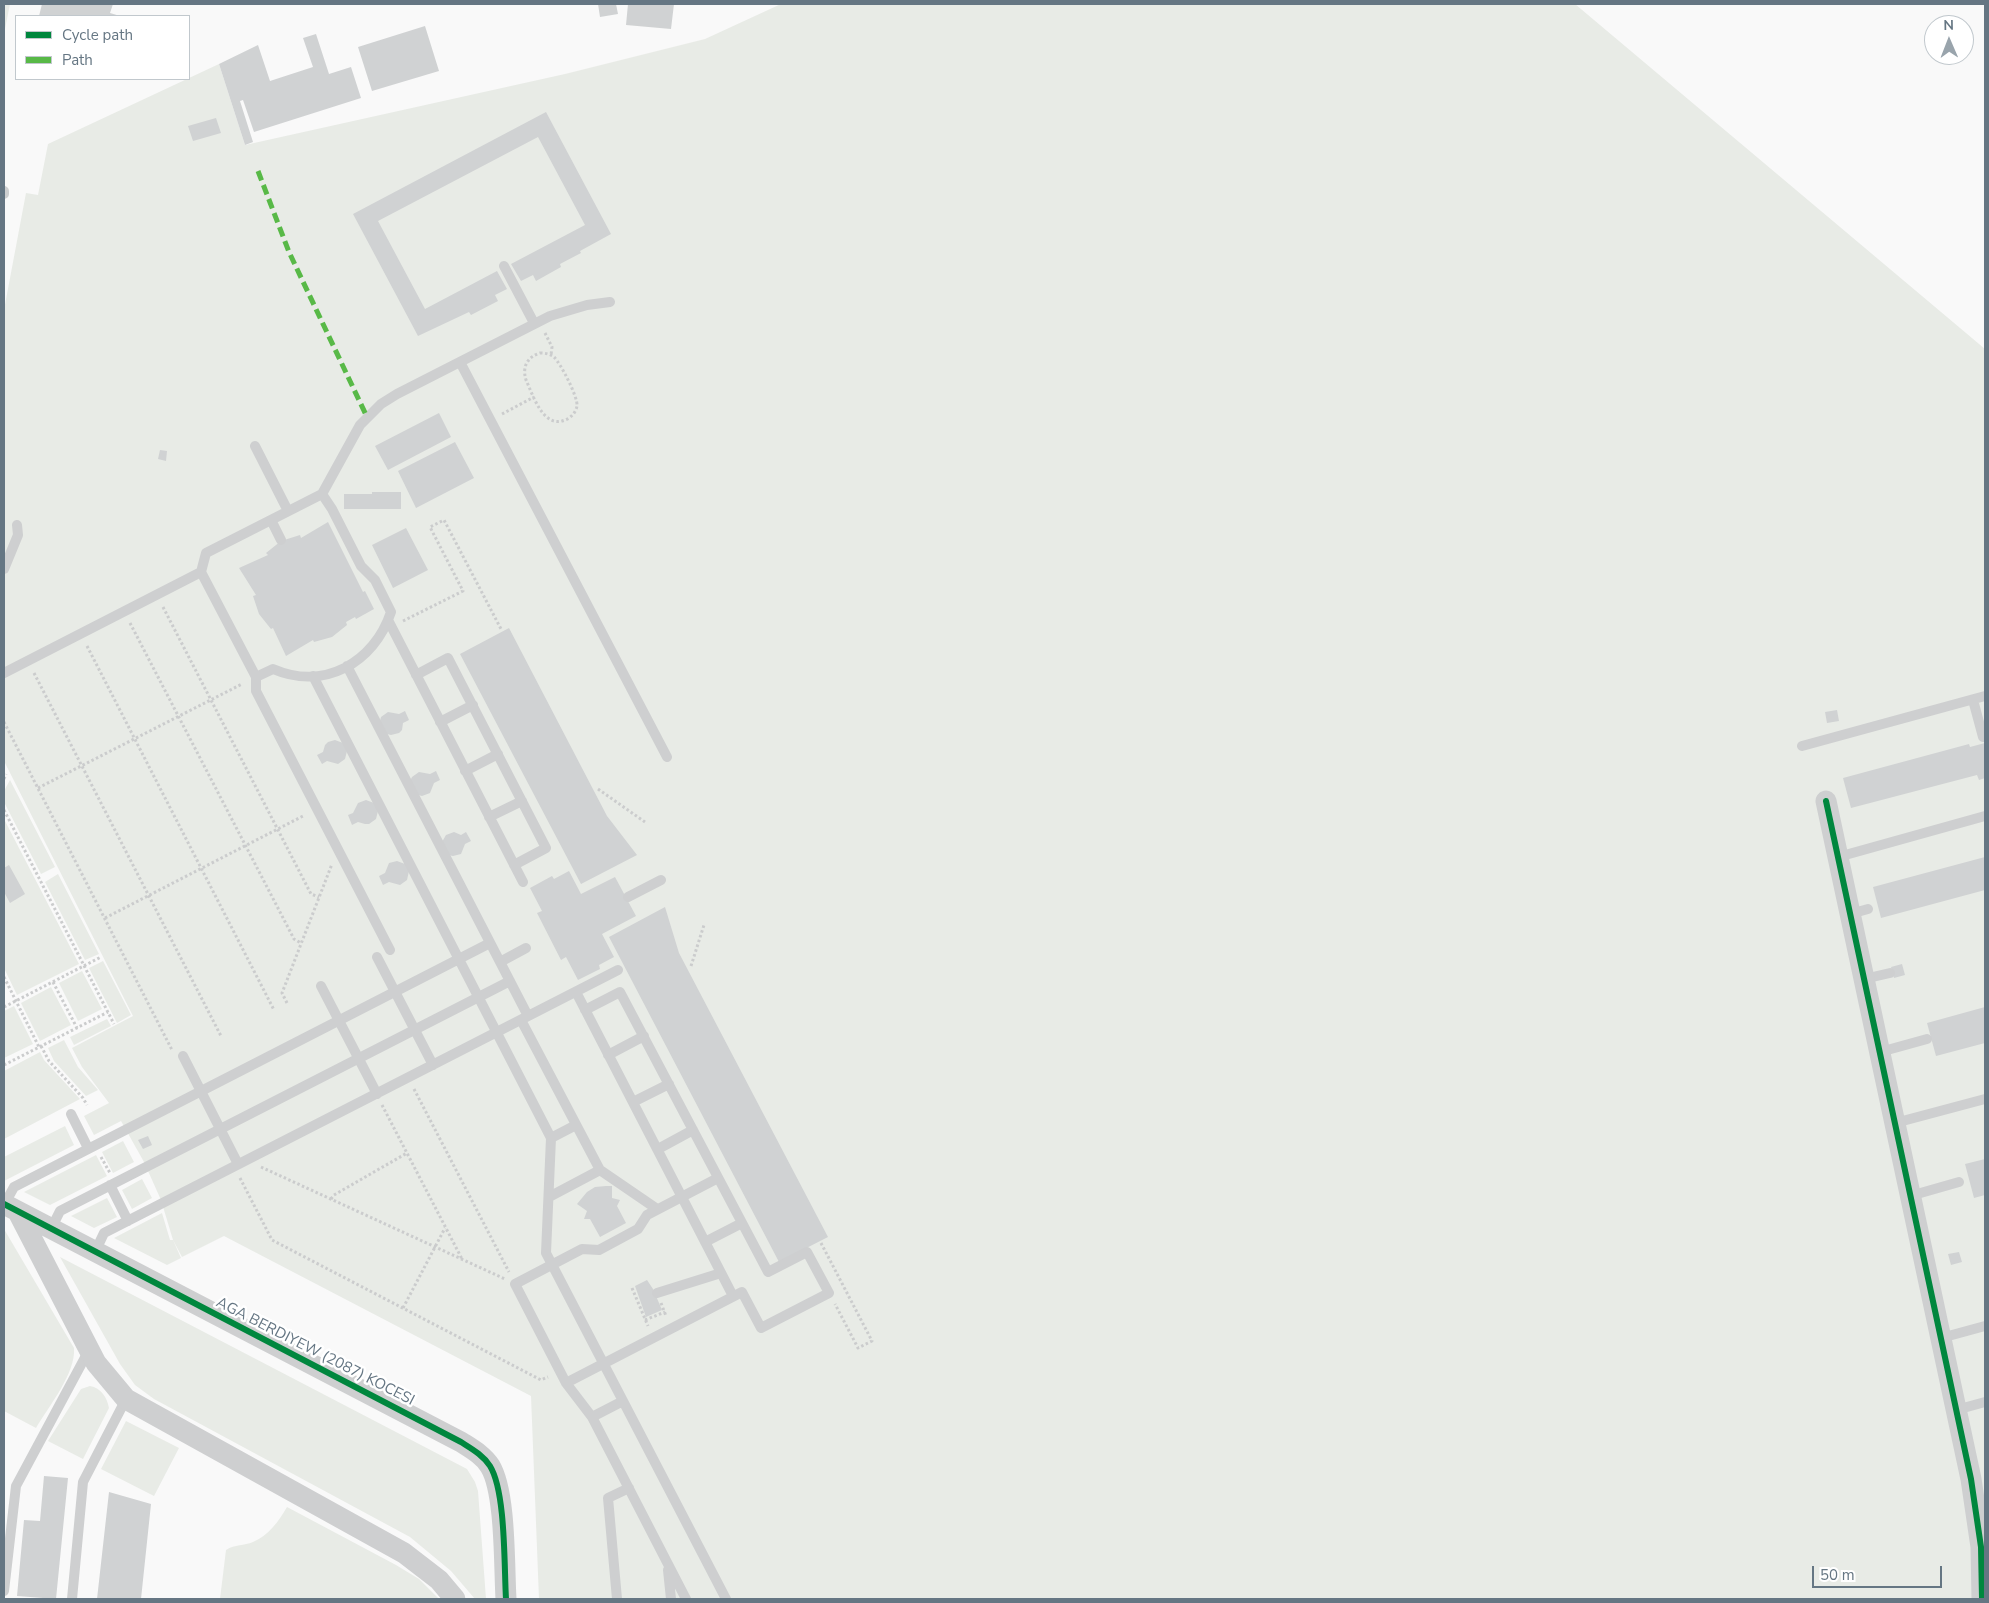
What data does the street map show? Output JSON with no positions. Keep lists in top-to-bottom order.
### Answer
{
  "streets": {
    "street": ["AGA BERDIYEW (2087) KOCESI"]
  },
  "legend": ["Cycle path", "Path"],
  "scale_bar": "50 m",
  "north": "top"
}
